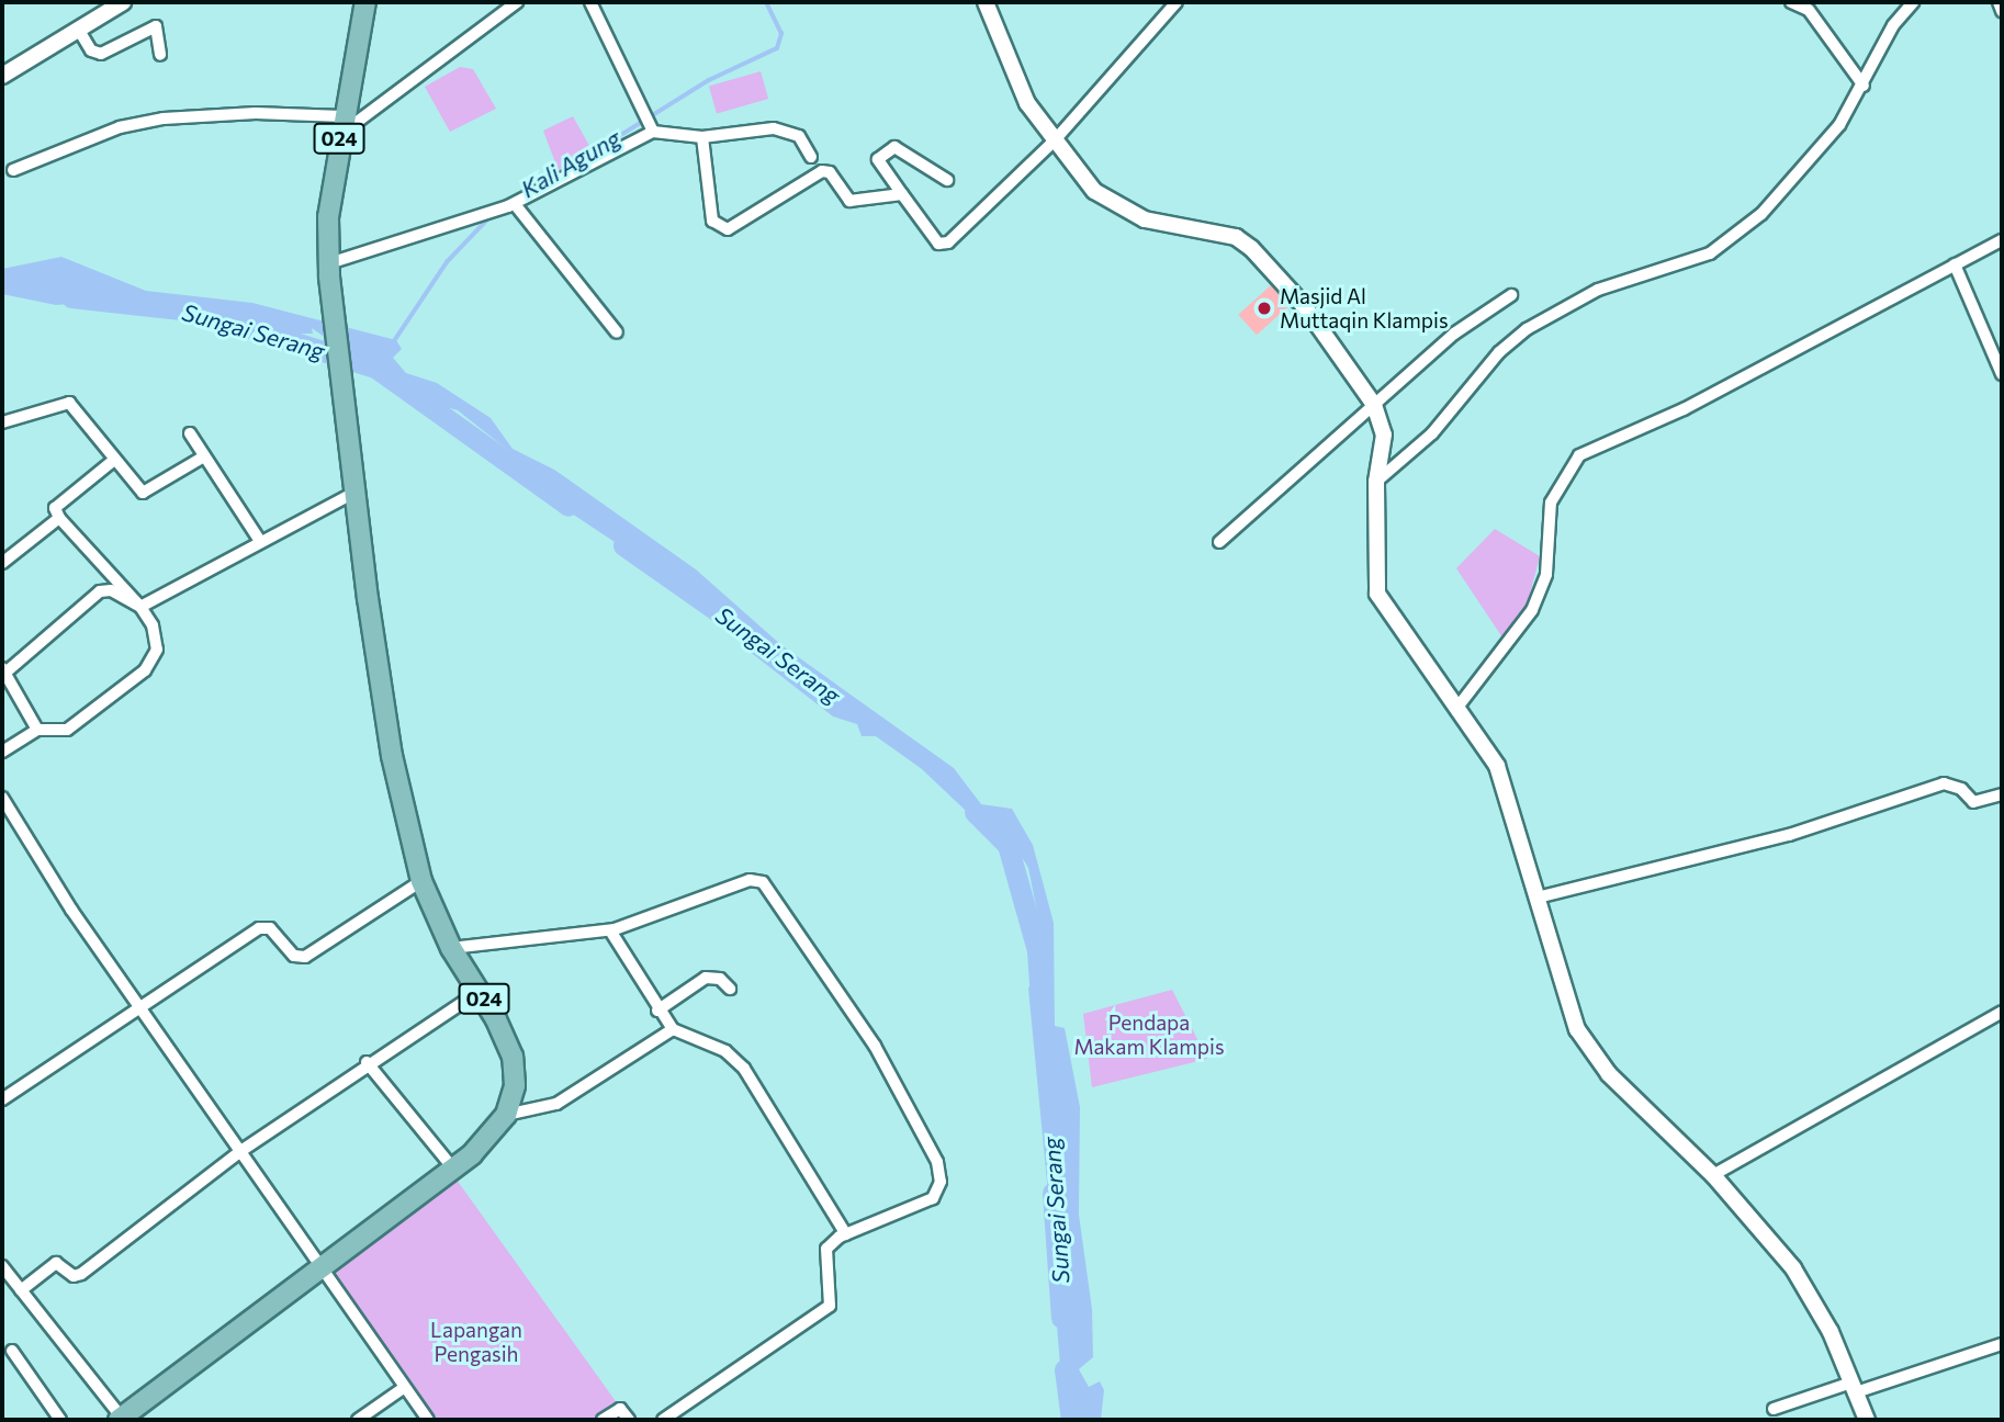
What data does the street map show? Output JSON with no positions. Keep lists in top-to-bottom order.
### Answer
{
  "streets": {
    "main road": ["024"]
  },
  "water": ["Kali Agung", "Sungai Serang"],
  "parks": ["Pendapa Makam Klampis", "Lapangan Pengasih"],
  "places": ["Masjid Al Muttaqin Klampis"]
}
